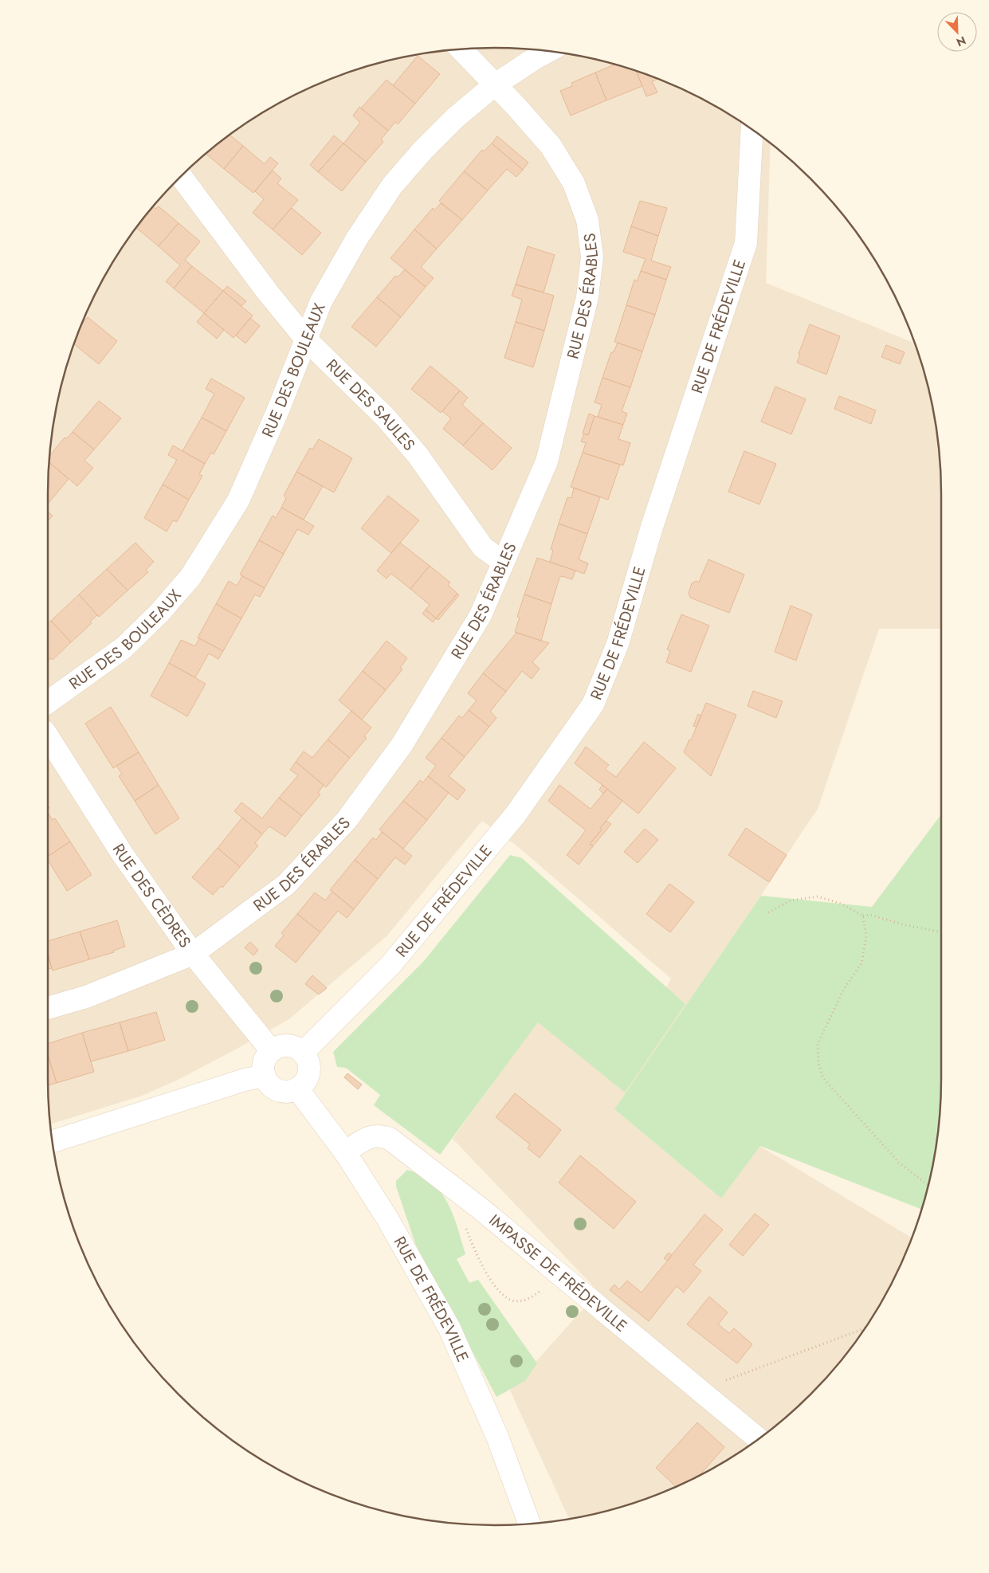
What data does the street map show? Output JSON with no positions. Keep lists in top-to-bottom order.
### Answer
{
  "streets": {
    "street": [
      "RUE DES ÉRABLES",
      "RUE DE FRÉDEVILLE",
      "RUE DES BOULEAUX",
      "RUE DES SAULES",
      "RUE DES CÈDRES",
      "IMPASSE DE FRÉDEVILLE"
    ]
  },
  "crossings": [
    ["RUE DES ÉRABLES", "RUE DES BOULEAUX"],
    ["RUE DES ÉRABLES", "RUE DES SAULES"],
    ["RUE DES ÉRABLES", "RUE DES CÈDRES"],
    ["RUE DE FRÉDEVILLE", "RUE DES CÈDRES"],
    ["RUE DE FRÉDEVILLE", "IMPASSE DE FRÉDEVILLE"],
    ["RUE DES BOULEAUX", "RUE DES SAULES"]
  ],
  "north": "bottom right"
}
